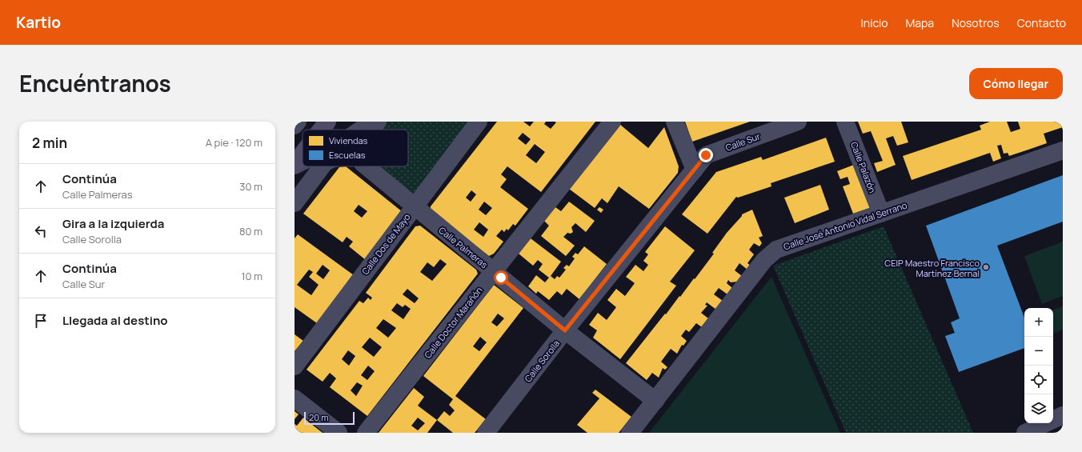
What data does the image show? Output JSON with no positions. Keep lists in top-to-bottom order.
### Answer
{
  "streets": {
    "street": [
      "Calle Sur",
      "Calle Palazón",
      "Calle José Antonio Vidal Serrano",
      "Calle Dos de Mayo",
      "Calle Palmeras",
      "Calle Doctor Marañón",
      "Calle Sorolla"
    ]
  },
  "crossings": [
    ["Calle Sur", "Calle Sorolla"],
    ["Calle Palazón", "Calle José Antonio Vidal Serrano"],
    ["Calle José Antonio Vidal Serrano", "Calle Palmeras"],
    ["Calle Dos de Mayo", "Calle Palmeras"],
    ["Calle Palmeras", "Calle Doctor Marañón"],
    ["Calle Palmeras", "Calle Sorolla"]
  ],
  "places": ["CEIP Maestro Francisco Martínez Bernal"],
  "legend": ["Viviendas", "Escuelas"],
  "scale_bar": "20 m",
  "page": {
    "header": "Kartio",
    "nav": [
      "Inicio",
      "Mapa",
      "Nosotros",
      "Contacto"
    ],
    "title": "Encuéntranos",
    "buttons": "Cómo llegar",
    "heading": ["2 min", "A pie · 120 m"],
    "list": [
      ["Continúa", "Calle Palmeras", "30 m"],
      ["Gira a la izquierda", "Calle Sorolla", "80 m"],
      ["Continúa", "Calle Sur", "10 m"],
      "Llegada al destino"
    ],
    "map_buttons": ["+", "−"],
    "scale": "20 m"
  }
}
